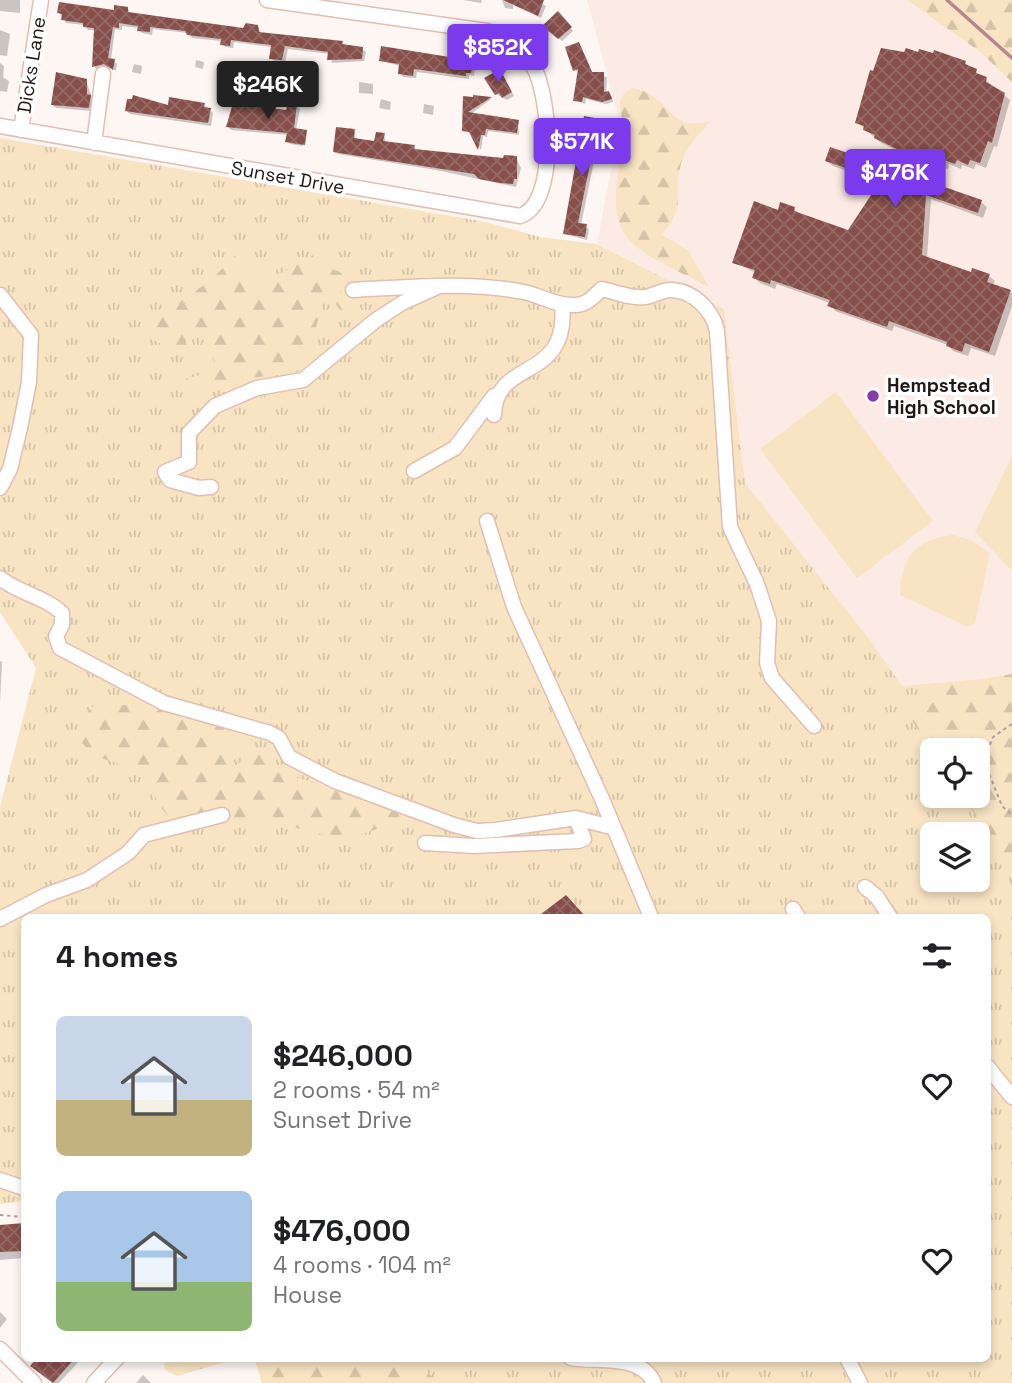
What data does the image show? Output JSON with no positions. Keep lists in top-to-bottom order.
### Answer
{
  "streets": {
    "street": ["Dicks Lane", "Sunset Drive"]
  },
  "crossings": [
    ["Dicks Lane", "Sunset Drive"]
  ],
  "places": ["Hempstead High School"],
  "page": {
    "price": [
      "$852K",
      "$246K",
      "$571K",
      "$476K"
    ],
    "heading": "4 homes",
    "list": [
      {
        "name": "$246,000",
        "note": "2 rooms · 54 m² · Sunset Drive"
      },
      {
        "name": "$476,000",
        "note": "4 rooms · 104 m² · House"
      }
    ]
  }
}
